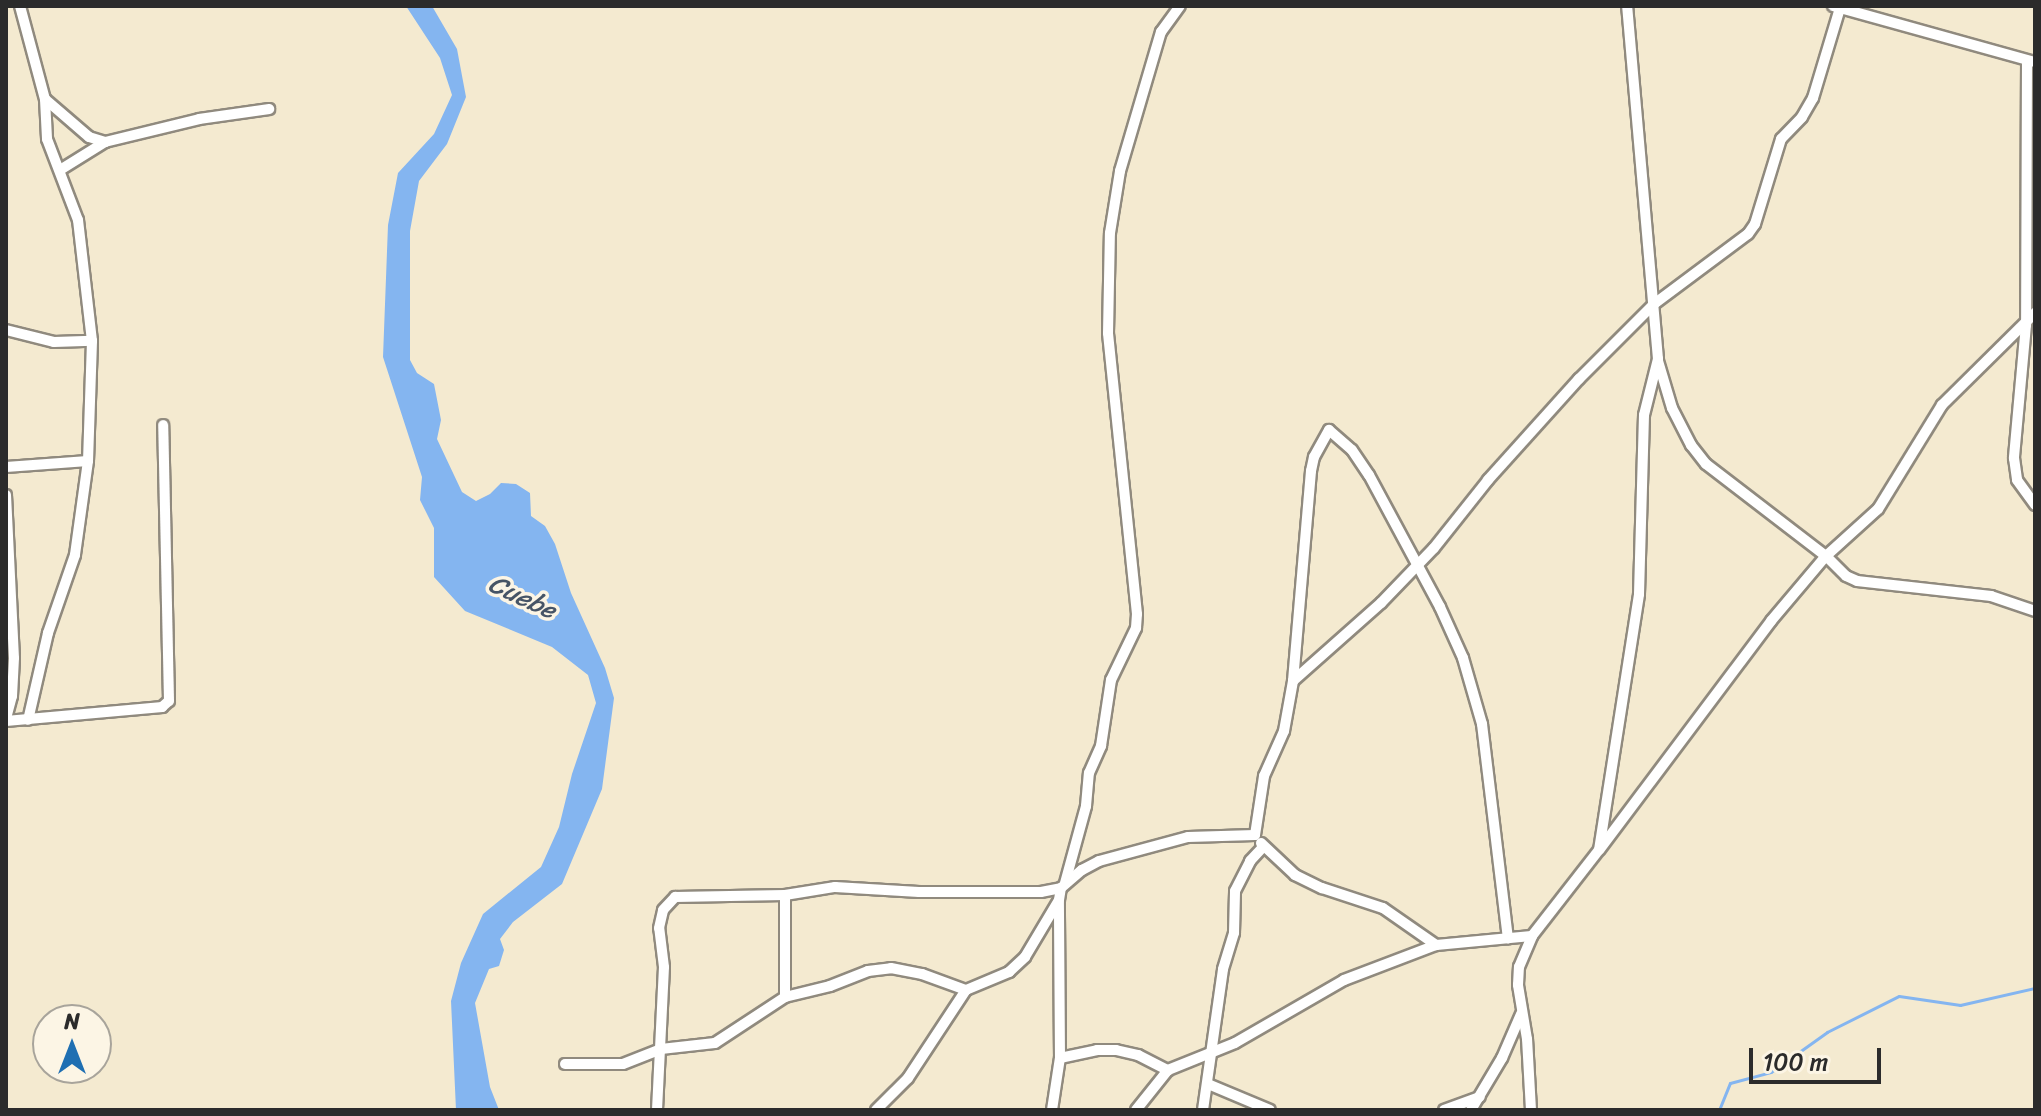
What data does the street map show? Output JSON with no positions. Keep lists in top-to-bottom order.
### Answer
{
  "water": ["Cuebe"],
  "scale_bar": "100 m",
  "north": "top"
}
